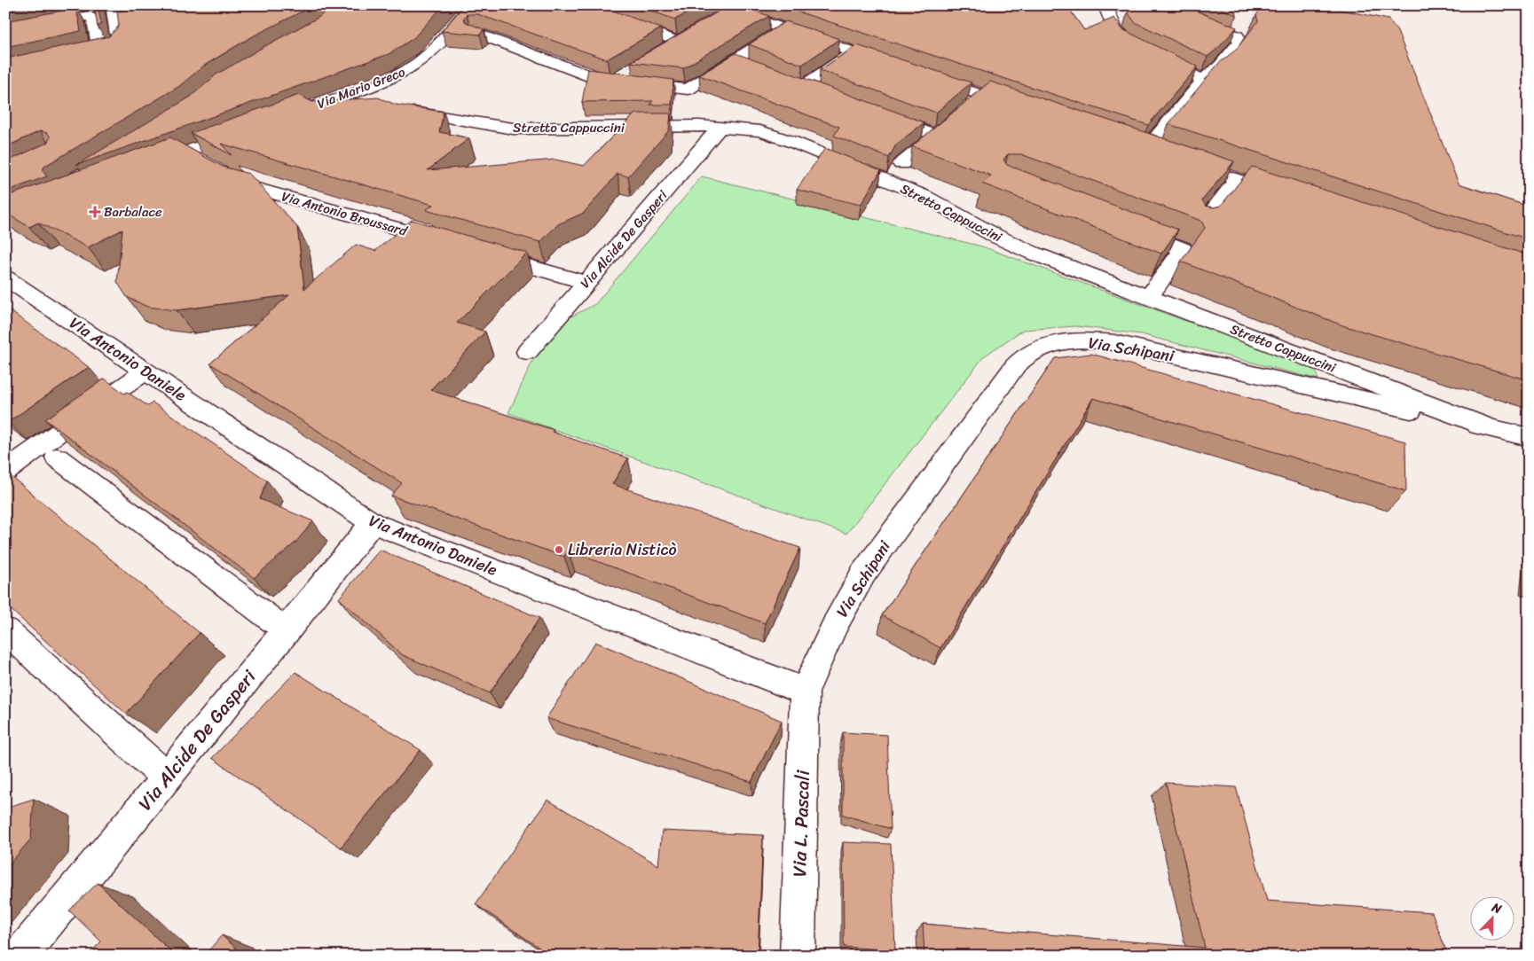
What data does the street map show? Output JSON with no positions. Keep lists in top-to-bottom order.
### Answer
{
  "streets": {
    "street": [
      "Via Mario Greco",
      "Stretto Cappuccini",
      "Via Antonio Broussard",
      "Via Alcide De Gasperi",
      "Via Schipani",
      "Via Antonio Daniele",
      "Via L. Pascali"
    ]
  },
  "crossings": [
    ["Stretto Cappuccini", "Via Alcide De Gasperi"],
    ["Stretto Cappuccini", "Via Schipani"],
    ["Via Alcide De Gasperi", "Via Antonio Daniele"],
    ["Via Schipani", "Via Antonio Daniele"],
    ["Via Schipani", "Via L. Pascali"],
    ["Via Antonio Daniele", "Via L. Pascali"]
  ],
  "places": {
    "health": ["Barbalace"],
    "other": ["Libreria Nisticò"]
  },
  "north": "top right"
}
